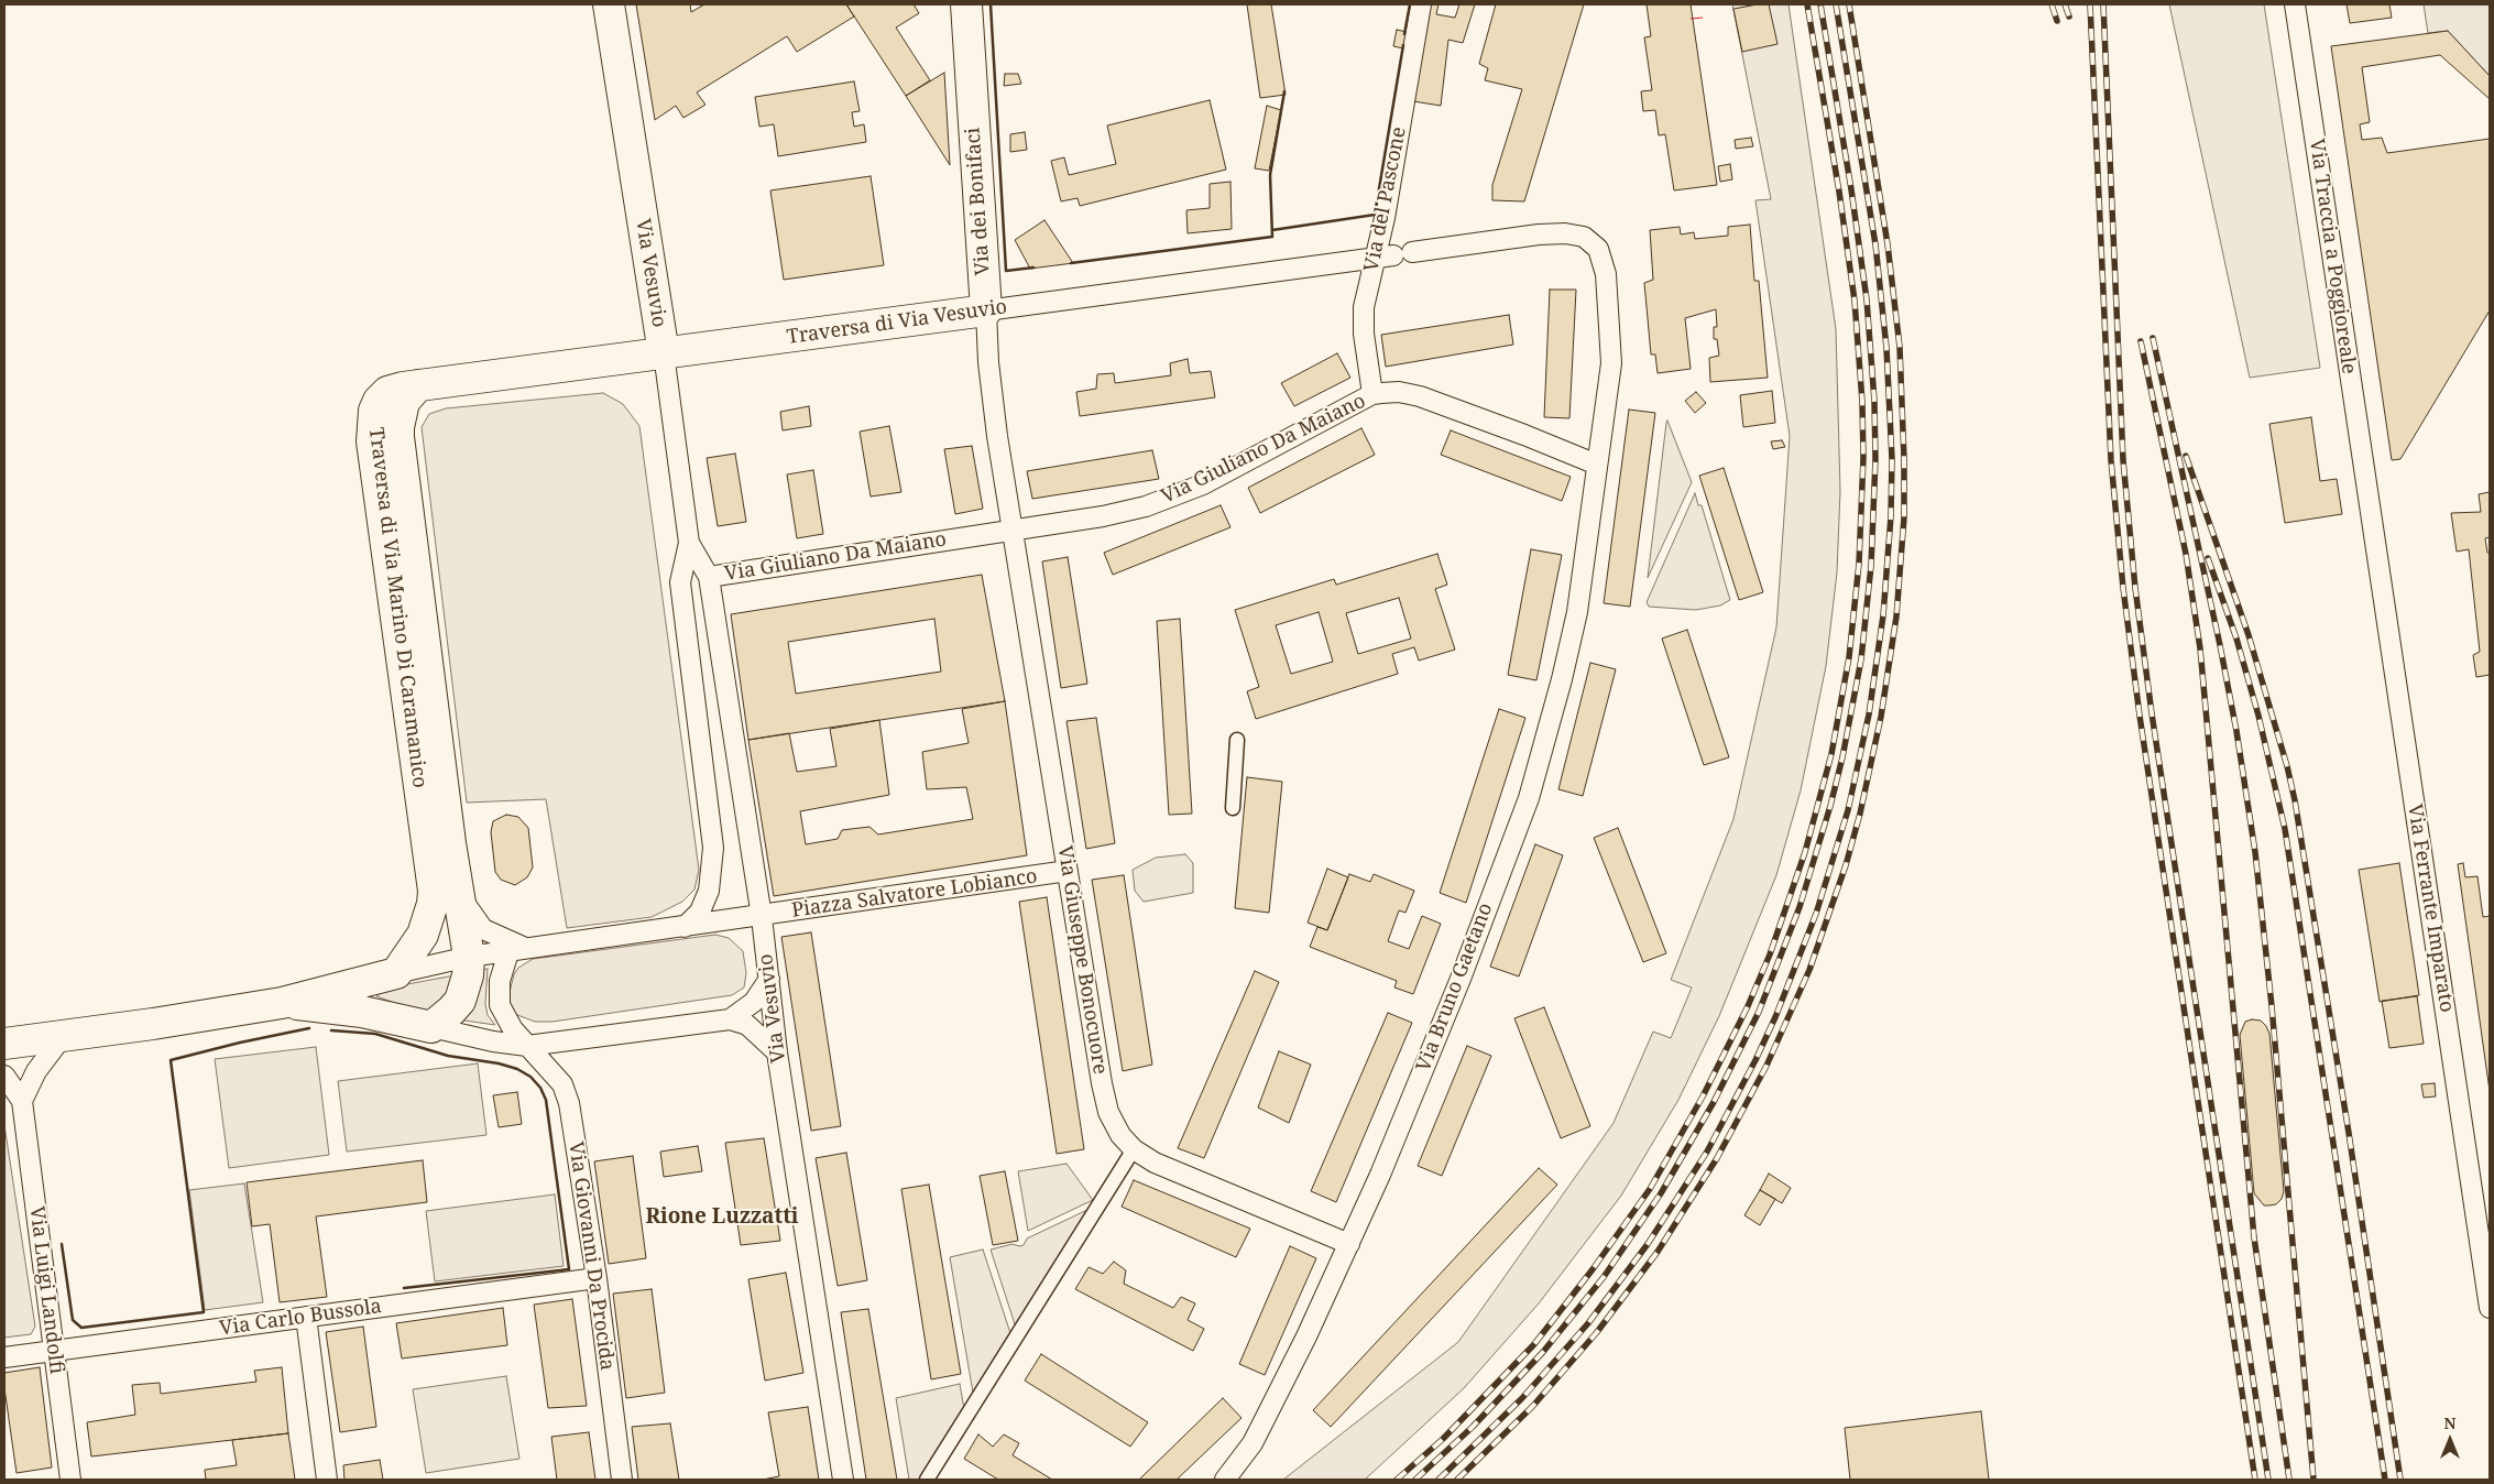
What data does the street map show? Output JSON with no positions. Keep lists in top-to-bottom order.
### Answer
{
  "streets": {
    "main road": [
      "Via dei Bonifaci",
      "Via Vesuvio",
      "Traversa di Via Vesuvio",
      "Traversa di Via Marino Di Caramanico"
    ],
    "street": [
      "Via del Pascone",
      "Via Traccia a Poggioreale",
      "Via Giuliano Da Maiano",
      "Piazza Salvatore Lobianco",
      "Via Ferrante Imparato",
      "Via Giuseppe Bonocuore",
      "Via Bruno Gaetano",
      "Via Giovanni Da Procida",
      "Via Luigi Landolfi",
      "Via Carlo Bussola"
    ]
  },
  "crossings": [
    ["Via del Pascone", "Traversa di Via Vesuvio"],
    ["Via del Pascone", "Via Giuliano Da Maiano"],
    ["Via dei Bonifaci", "Traversa di Via Vesuvio"],
    ["Via dei Bonifaci", "Via Giuliano Da Maiano"],
    ["Via dei Bonifaci", "Via Giuseppe Bonocuore"],
    ["Via Traccia a Poggioreale", "Via Ferrante Imparato"],
    ["Via Vesuvio", "Traversa di Via Vesuvio"],
    ["Via Vesuvio", "Via Giuliano Da Maiano"],
    ["Via Vesuvio", "Piazza Salvatore Lobianco"],
    ["Traversa di Via Vesuvio", "Traversa di Via Marino Di Caramanico"],
    ["Via Giuliano Da Maiano", "Via Giuseppe Bonocuore"],
    ["Via Giuliano Da Maiano", "Via Bruno Gaetano"],
    ["Traversa di Via Marino Di Caramanico", "Piazza Salvatore Lobianco"],
    ["Piazza Salvatore Lobianco", "Via Giuseppe Bonocuore"],
    ["Piazza Salvatore Lobianco", "Via Giovanni Da Procida"],
    ["Via Giuseppe Bonocuore", "Via Bruno Gaetano"],
    ["Via Giovanni Da Procida", "Via Carlo Bussola"],
    ["Via Luigi Landolfi", "Via Carlo Bussola"]
  ],
  "districts": ["Rione Luzzatti"],
  "north": "top"
}
